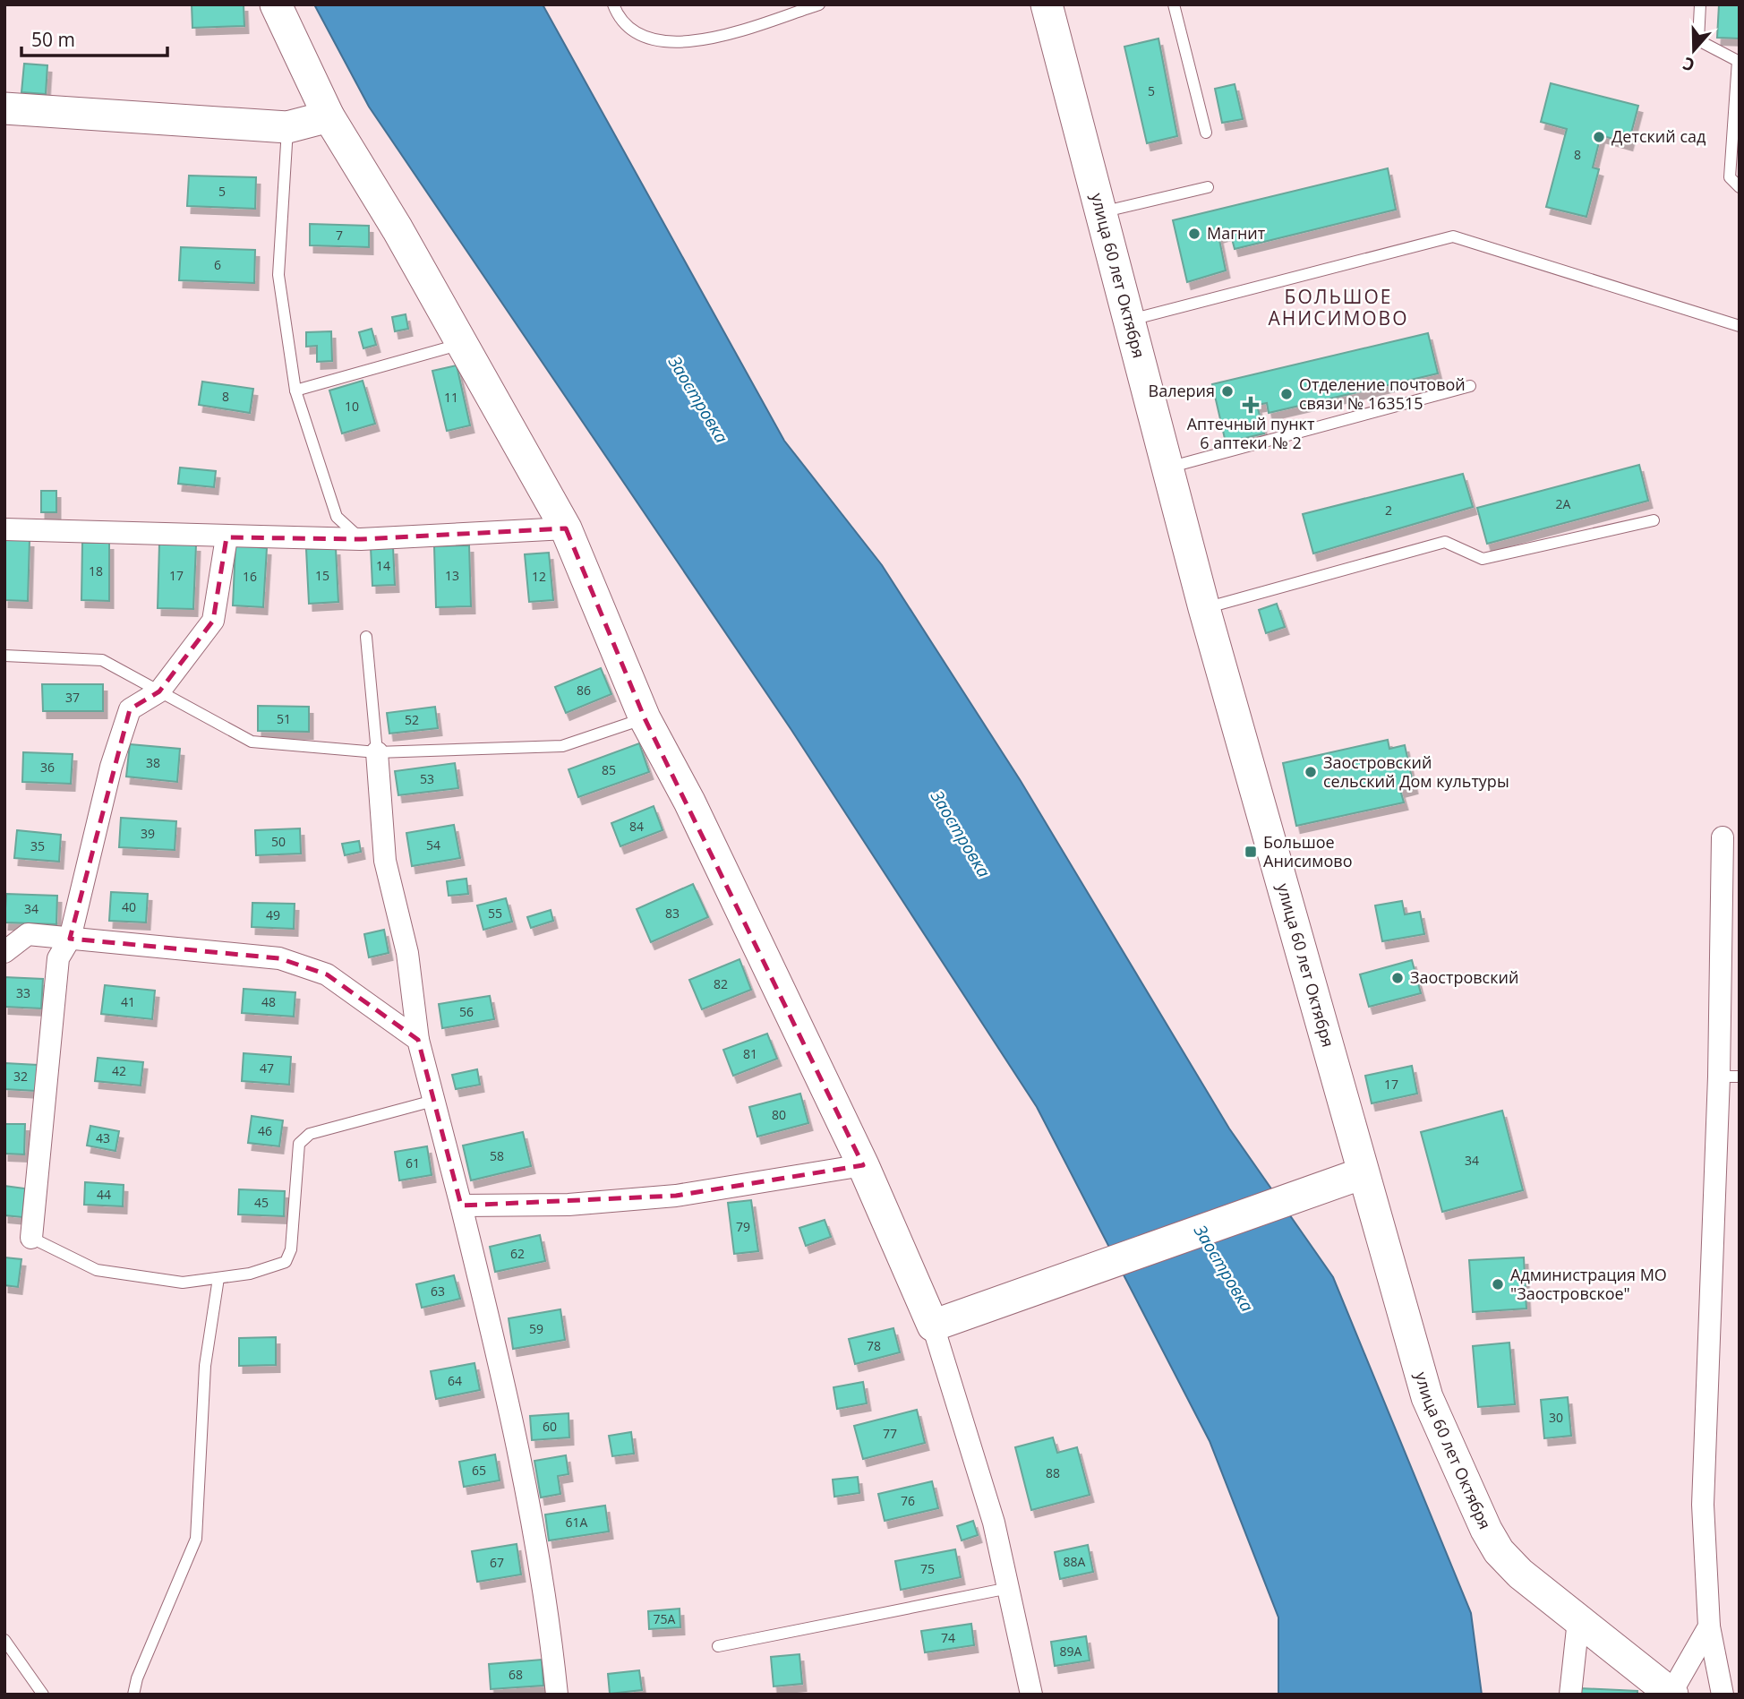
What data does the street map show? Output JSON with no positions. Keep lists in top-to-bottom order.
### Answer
{
  "streets": {
    "street": ["улица 60 лет Октября"]
  },
  "districts": ["БОЛЬШОЕ АНИСИМОВО"],
  "water": ["Заостровка"],
  "places": {
    "other": [
      "Детский сад",
      "Магнит",
      "Валерия",
      "Отделение почтовой связи № 163515",
      "Заостровский сельский Дом культуры",
      "Заостровский",
      "Администрация МО \"Заостровское\""
    ],
    "health": ["Аптечный пункт 6 аптеки № 2"],
    "transit": ["Большое Анисимово"]
  },
  "house_numbers": [
    "5",
    "8",
    "5",
    "7",
    "6",
    "8",
    "11",
    "10",
    "2А",
    "2",
    "14",
    "18",
    "17",
    "15",
    "13",
    "16",
    "12",
    "86",
    "37",
    "51",
    "52",
    "38",
    "36",
    "85",
    "53",
    "84",
    "39",
    "50",
    "54",
    "35",
    "40",
    "34",
    "55",
    "83",
    "49",
    "82",
    "33",
    "41",
    "48",
    "56",
    "81",
    "47",
    "42",
    "32",
    "17",
    "80",
    "46",
    "43",
    "58",
    "34",
    "61",
    "44",
    "45",
    "79",
    "62",
    "63",
    "59",
    "78",
    "64",
    "30",
    "60",
    "77",
    "65",
    "88",
    "76",
    "61А",
    "88А",
    "67",
    "75",
    "75А",
    "74",
    "89А",
    "68"
  ],
  "scale_bar": "50 m",
  "north": "bottom"
}
